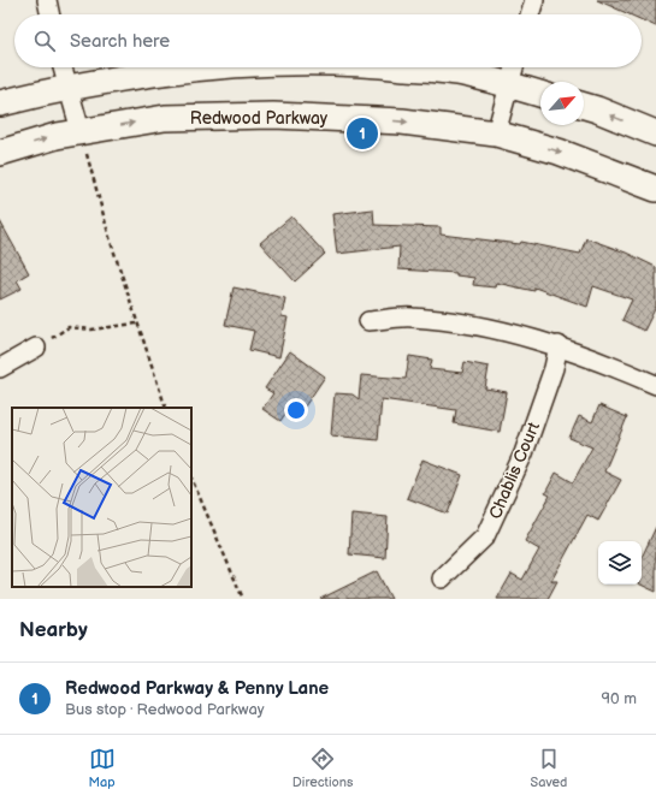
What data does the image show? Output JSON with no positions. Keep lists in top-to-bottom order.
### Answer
{
  "streets": {
    "main road": ["Redwood Parkway"],
    "street": ["Chablis Court"]
  },
  "north": "top right",
  "page": {
    "search": "Search here",
    "pins": "1",
    "heading": "Nearby",
    "list": [
      {
        "mark": "1",
        "name": "Redwood Parkway & Penny Lane",
        "note": "Bus stop · Redwood Parkway",
        "value": "90 m"
      }
    ],
    "nav": ["Map", "Directions", "Saved"]
  }
}
